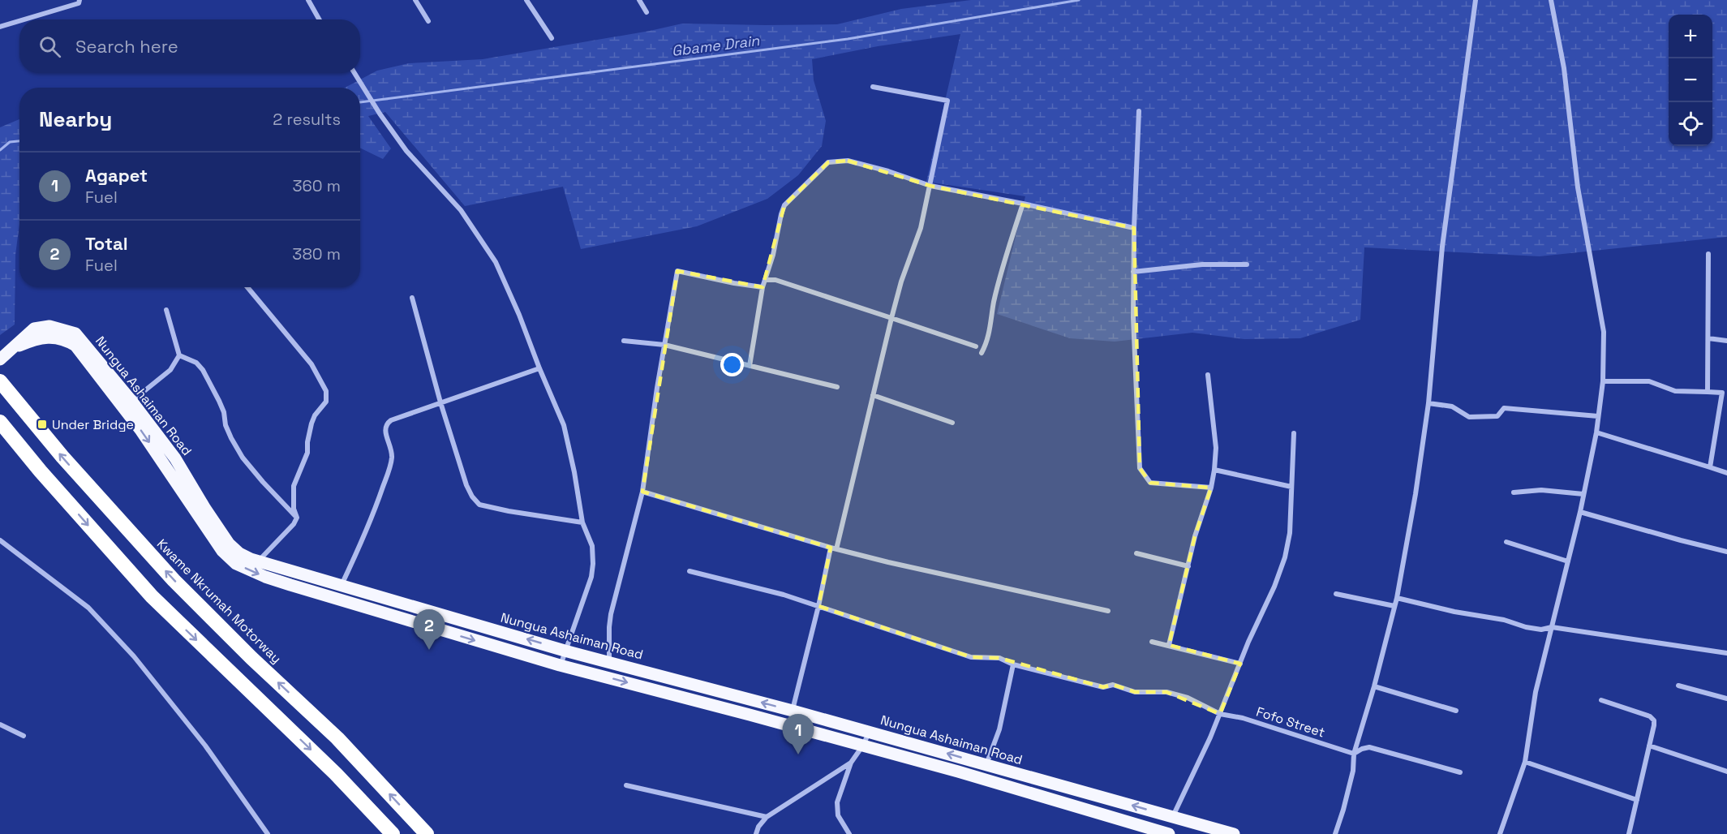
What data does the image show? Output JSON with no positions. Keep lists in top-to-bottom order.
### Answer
{
  "streets": {
    "highway": ["Kwame Nkrumah Motorway"],
    "main road": ["Nungua Ashaiman Road"],
    "street": ["Fofo Street"]
  },
  "water": ["Gbame Drain"],
  "places": {
    "transit": ["Under Bridge"]
  },
  "page": {
    "map_buttons": ["+", "−"],
    "search": "Search here",
    "heading": ["Nearby", "2 results"],
    "list": [
      {
        "mark": "1",
        "name": "Agapet",
        "note": "Fuel",
        "value": "360 m"
      },
      {
        "mark": "2",
        "name": "Total",
        "note": "Fuel",
        "value": "380 m"
      }
    ],
    "pins": ["2", "1"]
  }
}
